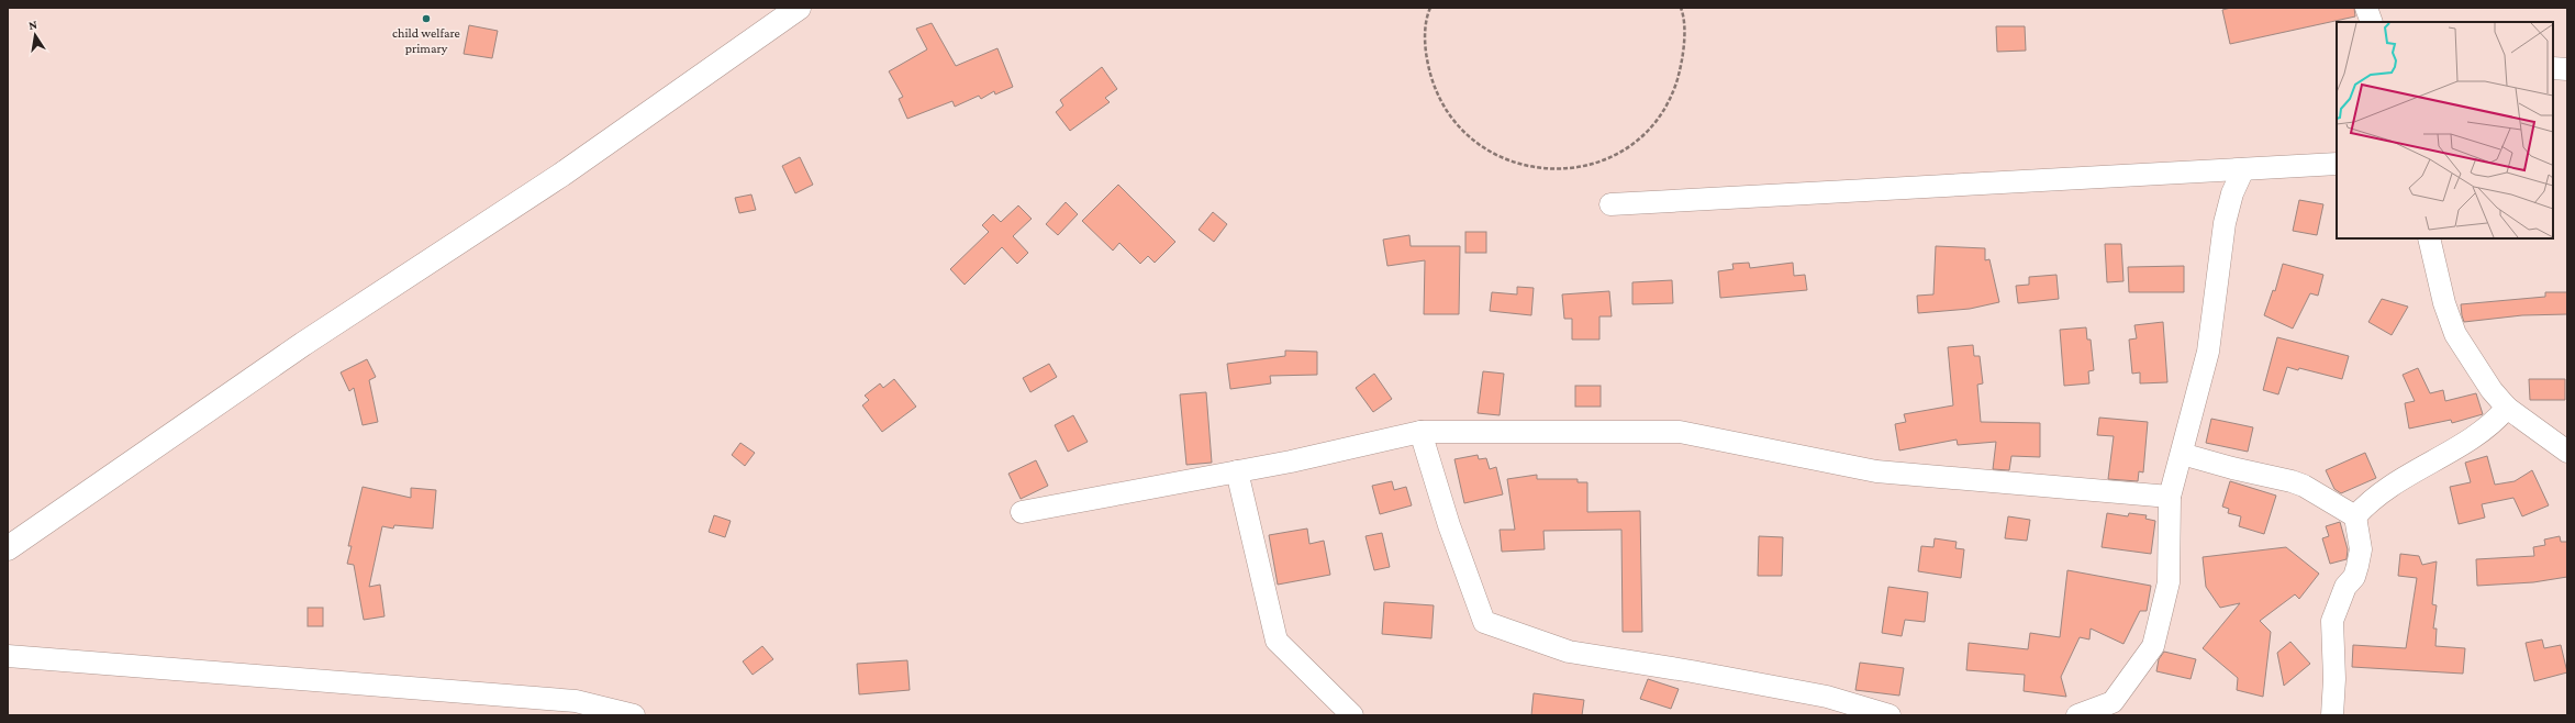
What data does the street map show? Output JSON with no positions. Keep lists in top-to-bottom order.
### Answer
{
  "places": ["child welfare primary"],
  "north": "top"
}
